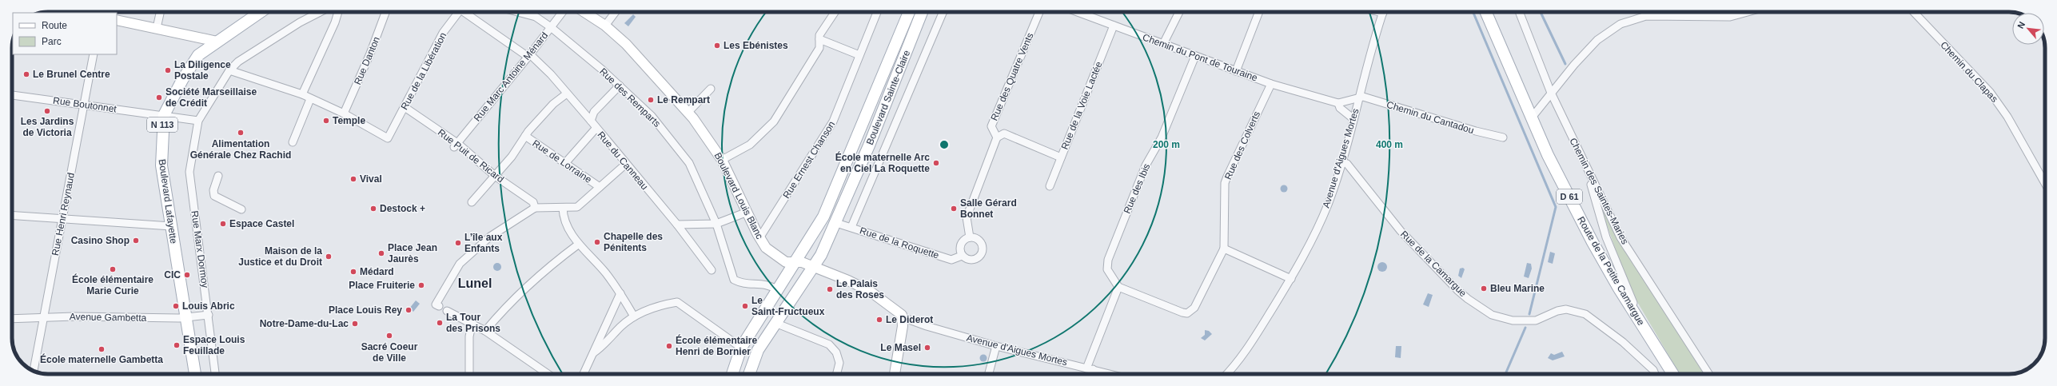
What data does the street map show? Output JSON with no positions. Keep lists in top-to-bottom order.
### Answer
{
  "streets": {
    "main road": [
      "Boulevard Sainte-Claire",
      "N 113",
      "Boulevard Louis Blanc",
      "D 61",
      "Boulevard Lafayette",
      "Route de la Petite Camargue"
    ],
    "street": [
      "Chemin du Pont de Touraine",
      "Rue Danton",
      "Rue de la Libération",
      "Chemin du Clapas",
      "Rue Marc Antoine Ménard",
      "Rue des Quatre Vents",
      "Rue des Remparts",
      "Rue Boutonnet",
      "Rue de la Voie Lactée",
      "Chemin du Cantadou",
      "Rue des Colverts",
      "Rue Puit de Ricard",
      "Avenue d'Aigues Mortes",
      "Rue Ernest Chanson",
      "Rue du Canneau",
      "Rue de Lorraine",
      "Rue des Ibis",
      "Chemin des Saintes-Maries",
      "Rue Henri Reynaud",
      "Rue de la Roquette",
      "Rue Marx Dormoy",
      "Rue de la Camargue",
      "Avenue Gambetta"
    ]
  },
  "crossings": [
    ["Chemin du Pont de Touraine", "Rue de la Voie Lactée"],
    ["Chemin du Pont de Touraine", "Chemin du Cantadou"],
    ["Chemin du Pont de Touraine", "Rue des Colverts"],
    ["Chemin du Pont de Touraine", "Avenue d'Aigues Mortes"],
    ["Chemin du Pont de Touraine", "Rue des Ibis"],
    ["Rue Danton", "Rue de la Libération"],
    ["Rue de la Libération", "Rue Puit de Ricard"],
    ["Rue Marc Antoine Ménard", "Rue des Remparts"],
    ["Rue Marc Antoine Ménard", "Rue Puit de Ricard"],
    ["Rue Marc Antoine Ménard", "Rue du Canneau"],
    ["Rue des Quatre Vents", "Rue de la Voie Lactée"],
    ["Rue des Remparts", "Boulevard Sainte-Claire"],
    ["Boulevard Sainte-Claire", "Boulevard Louis Blanc"],
    ["Boulevard Sainte-Claire", "Rue de la Roquette"],
    ["Rue Boutonnet", "Boulevard Lafayette"],
    ["Rue Boutonnet", "Rue Henri Reynaud"],
    ["Rue Boutonnet", "Rue Marx Dormoy"],
    ["Chemin du Cantadou", "Avenue d'Aigues Mortes"],
    ["N 113", "Boulevard Lafayette"],
    ["Avenue d'Aigues Mortes", "Boulevard Louis Blanc"],
    ["Avenue d'Aigues Mortes", "Rue de la Camargue"],
    ["Rue Ernest Chanson", "Boulevard Louis Blanc"],
    ["Boulevard Lafayette", "Avenue Gambetta"],
    ["Rue Henri Reynaud", "Avenue Gambetta"],
    ["Rue Marx Dormoy", "Avenue Gambetta"]
  ],
  "districts": ["Lunel"],
  "places": [
    "Les Ebénistes",
    "La Diligence Postale",
    "Le Brunel Centre",
    "Société Marseillaise de Crédit",
    "Le Rempart",
    "Les Jardins de Victoria",
    "Temple",
    "Alimentation Générale Chez Rachid",
    "École maternelle Arc en Ciel La Roquette",
    "Vival",
    "Destock +",
    "Salle Gérard Bonnet",
    "Espace Castel",
    "Casino Shop",
    "Chapelle des Pénitents",
    "L’île aux Enfants",
    "Place Jean Jaurès",
    "Maison de la Justice et du Droit",
    "École élémentaire Marie Curie",
    "Médard",
    "CIC",
    "Place Fruiterie",
    "Bleu Marine",
    "Le Palais des Roses",
    "Louis Abric",
    "Le Saint-Fructueux",
    "Place Louis Rey",
    "Le Diderot",
    "La Tour des Prisons",
    "Notre-Dame-du-Lac",
    "Sacré Coeur de Ville",
    "Espace Louis Feuillade",
    "École élémentaire Henri de Bornier",
    "Le Masel",
    "École maternelle Gambetta"
  ],
  "legend": ["Route", "Parc"],
  "north": "top left",
  "rings": ["200 m", "400 m"]
}
